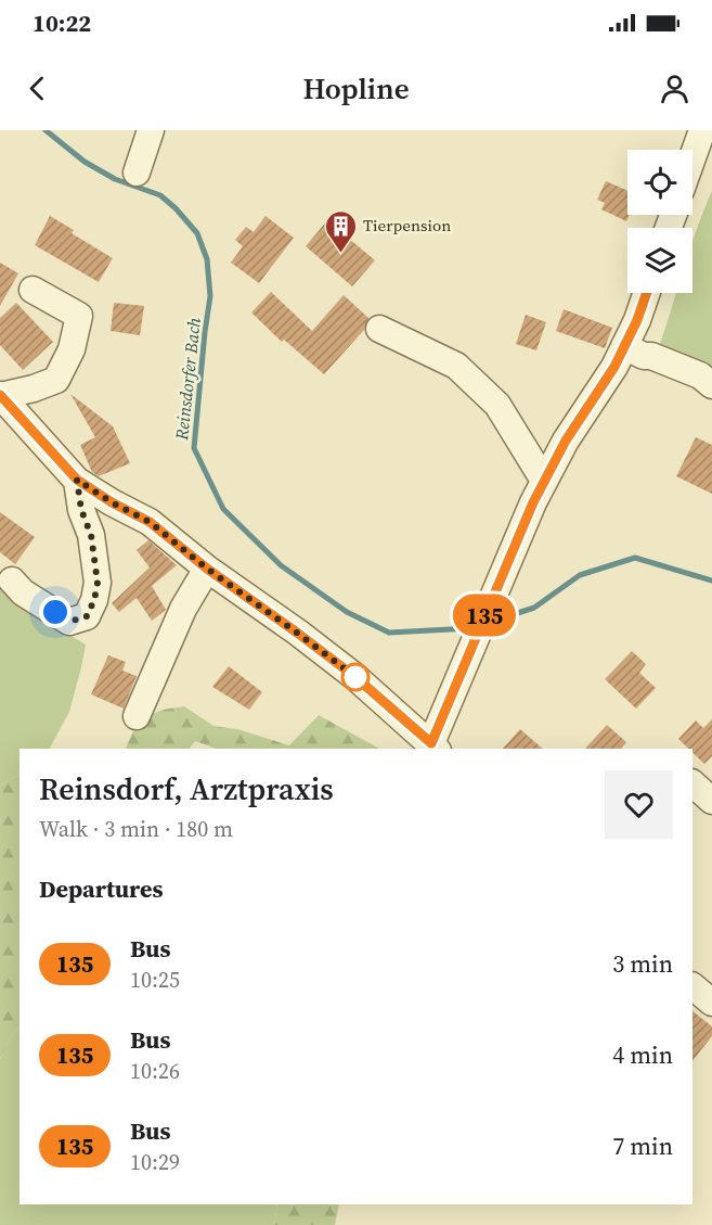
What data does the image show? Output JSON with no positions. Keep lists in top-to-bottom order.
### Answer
{
  "water": ["Reinsdorfer Bach"],
  "places": {
    "building": ["Tierpension"]
  },
  "lines": ["bus line 135"],
  "page": {
    "status": "10:22",
    "header": "Hopline",
    "on_map": "135",
    "heading": [
      ["Reinsdorf, Arztpraxis", "Walk · 3 min · 180 m"],
      "Departures"
    ],
    "list": [
      {
        "mark": "135",
        "name": "Bus",
        "note": "10:25",
        "value": "3 min"
      },
      {
        "mark": "135",
        "name": "Bus",
        "note": "10:26",
        "value": "4 min"
      },
      {
        "mark": "135",
        "name": "Bus",
        "note": "10:29",
        "value": "7 min"
      }
    ]
  }
}
